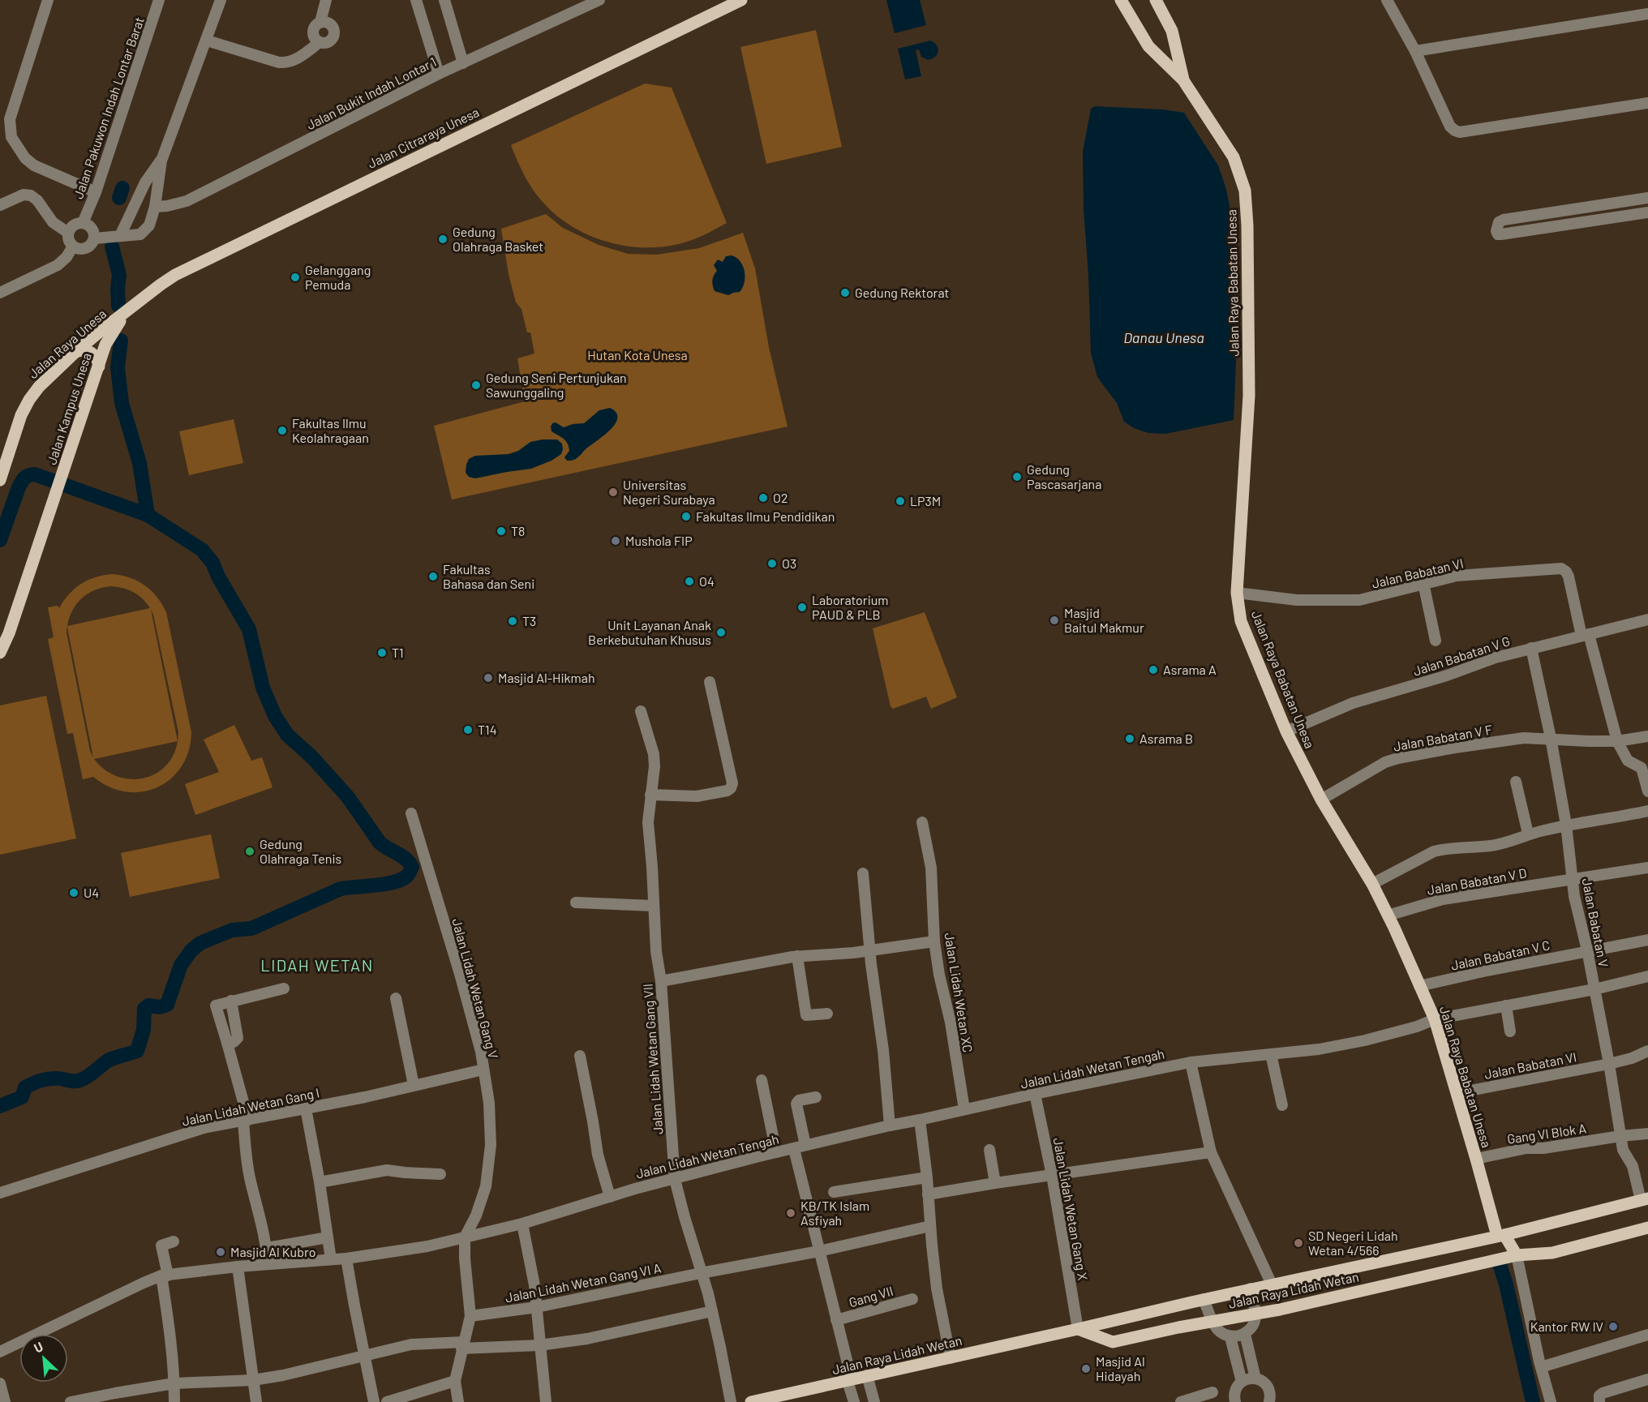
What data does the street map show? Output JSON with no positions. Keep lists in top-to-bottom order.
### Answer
{
  "streets": {
    "main road": [
      "Jalan Citraraya Unesa",
      "Jalan Raya Babatan Unesa",
      "Jalan Raya Unesa",
      "Jalan Kampus Unesa",
      "Jalan Raya Lidah Wetan"
    ],
    "street": [
      "Jalan Bukit Indah Lontar 1",
      "Jalan Pakuwon Indah Lontar Barat",
      "Jalan Babatan VI",
      "Jalan Babatan V G",
      "Jalan Babatan V F",
      "Jalan Babatan V D",
      "Jalan Babatan V",
      "Jalan Babatan V C",
      "Jalan Lidah Wetan Gang V",
      "Jalan Lidah Wetan XC",
      "Jalan Lidah Wetan Gang VII",
      "Jalan Lidah Wetan Tengah",
      "Jalan Lidah Wetan Gang I",
      "Gang VI Blok A",
      "Jalan Lidah Wetan Gang X",
      "Jalan Lidah Wetan Gang VI A",
      "Gang VII"
    ]
  },
  "crossings": [
    ["Jalan Citraraya Unesa", "Jalan Raya Unesa"],
    ["Jalan Citraraya Unesa", "Jalan Kampus Unesa"],
    ["Jalan Raya Babatan Unesa", "Jalan Babatan VI"],
    ["Jalan Raya Babatan Unesa", "Jalan Babatan V G"],
    ["Jalan Raya Babatan Unesa", "Jalan Babatan V F"],
    ["Jalan Raya Babatan Unesa", "Jalan Babatan V D"],
    ["Jalan Raya Babatan Unesa", "Jalan Babatan V C"],
    ["Jalan Raya Babatan Unesa", "Jalan Lidah Wetan Tengah"],
    ["Jalan Raya Babatan Unesa", "Gang VI Blok A"],
    ["Jalan Raya Babatan Unesa", "Jalan Raya Lidah Wetan"],
    ["Jalan Raya Unesa", "Jalan Kampus Unesa"],
    ["Jalan Babatan VI", "Jalan Babatan V G"],
    ["Jalan Babatan VI", "Jalan Babatan V F"],
    ["Jalan Babatan VI", "Jalan Babatan V"],
    ["Jalan Babatan V G", "Jalan Babatan V"],
    ["Jalan Babatan V F", "Jalan Babatan V"],
    ["Jalan Babatan V D", "Jalan Babatan V"],
    ["Jalan Babatan V", "Jalan Babatan V C"],
    ["Jalan Babatan V", "Jalan Lidah Wetan Tengah"],
    ["Jalan Babatan V", "Gang VI Blok A"],
    ["Jalan Babatan V", "Jalan Raya Lidah Wetan"],
    ["Jalan Lidah Wetan Gang V", "Jalan Lidah Wetan Tengah"],
    ["Jalan Lidah Wetan Gang V", "Jalan Lidah Wetan Gang I"],
    ["Jalan Lidah Wetan Gang V", "Jalan Lidah Wetan Gang VI A"],
    ["Jalan Lidah Wetan XC", "Jalan Lidah Wetan Tengah"],
    ["Jalan Lidah Wetan Gang VII", "Jalan Lidah Wetan Tengah"],
    ["Jalan Lidah Wetan Gang VII", "Jalan Lidah Wetan Gang VI A"],
    ["Jalan Lidah Wetan Tengah", "Jalan Lidah Wetan Gang X"],
    ["Jalan Lidah Wetan Gang X", "Jalan Raya Lidah Wetan"]
  ],
  "districts": ["LIDAH WETAN"],
  "water": ["Danau Unesa"],
  "parks": ["Hutan Kota Unesa"],
  "places": [
    "Gedung Olahraga Basket",
    "Gelanggang Pemuda",
    "Gedung Rektorat",
    "Gedung Seni Pertunjukan Sawunggaling",
    "Fakultas Ilmu Keolahragaan",
    "Gedung Pascasarjana",
    "Universitas Negeri Surabaya",
    "O2",
    "LP3M",
    "Fakultas Ilmu Pendidikan",
    "T8",
    "Mushola FIP",
    "O3",
    "Fakultas Bahasa dan Seni",
    "O4",
    "Laboratorium PAUD & PLB",
    "Masjid Baitul Makmur",
    "T3",
    "Unit Layanan Anak Berkebutuhan Khusus",
    "T1",
    "Asrama A",
    "Masjid Al-Hikmah",
    "T14",
    "Asrama B",
    "Gedung Olahraga Tenis",
    "U4",
    "KB/TK Islam Asfiyah",
    "SD Negeri Lidah Wetan 4/566",
    "Masjid Al Kubro",
    "Kantor RW IV",
    "Masjid Al Hidayah"
  ],
  "north": "top left"
}
